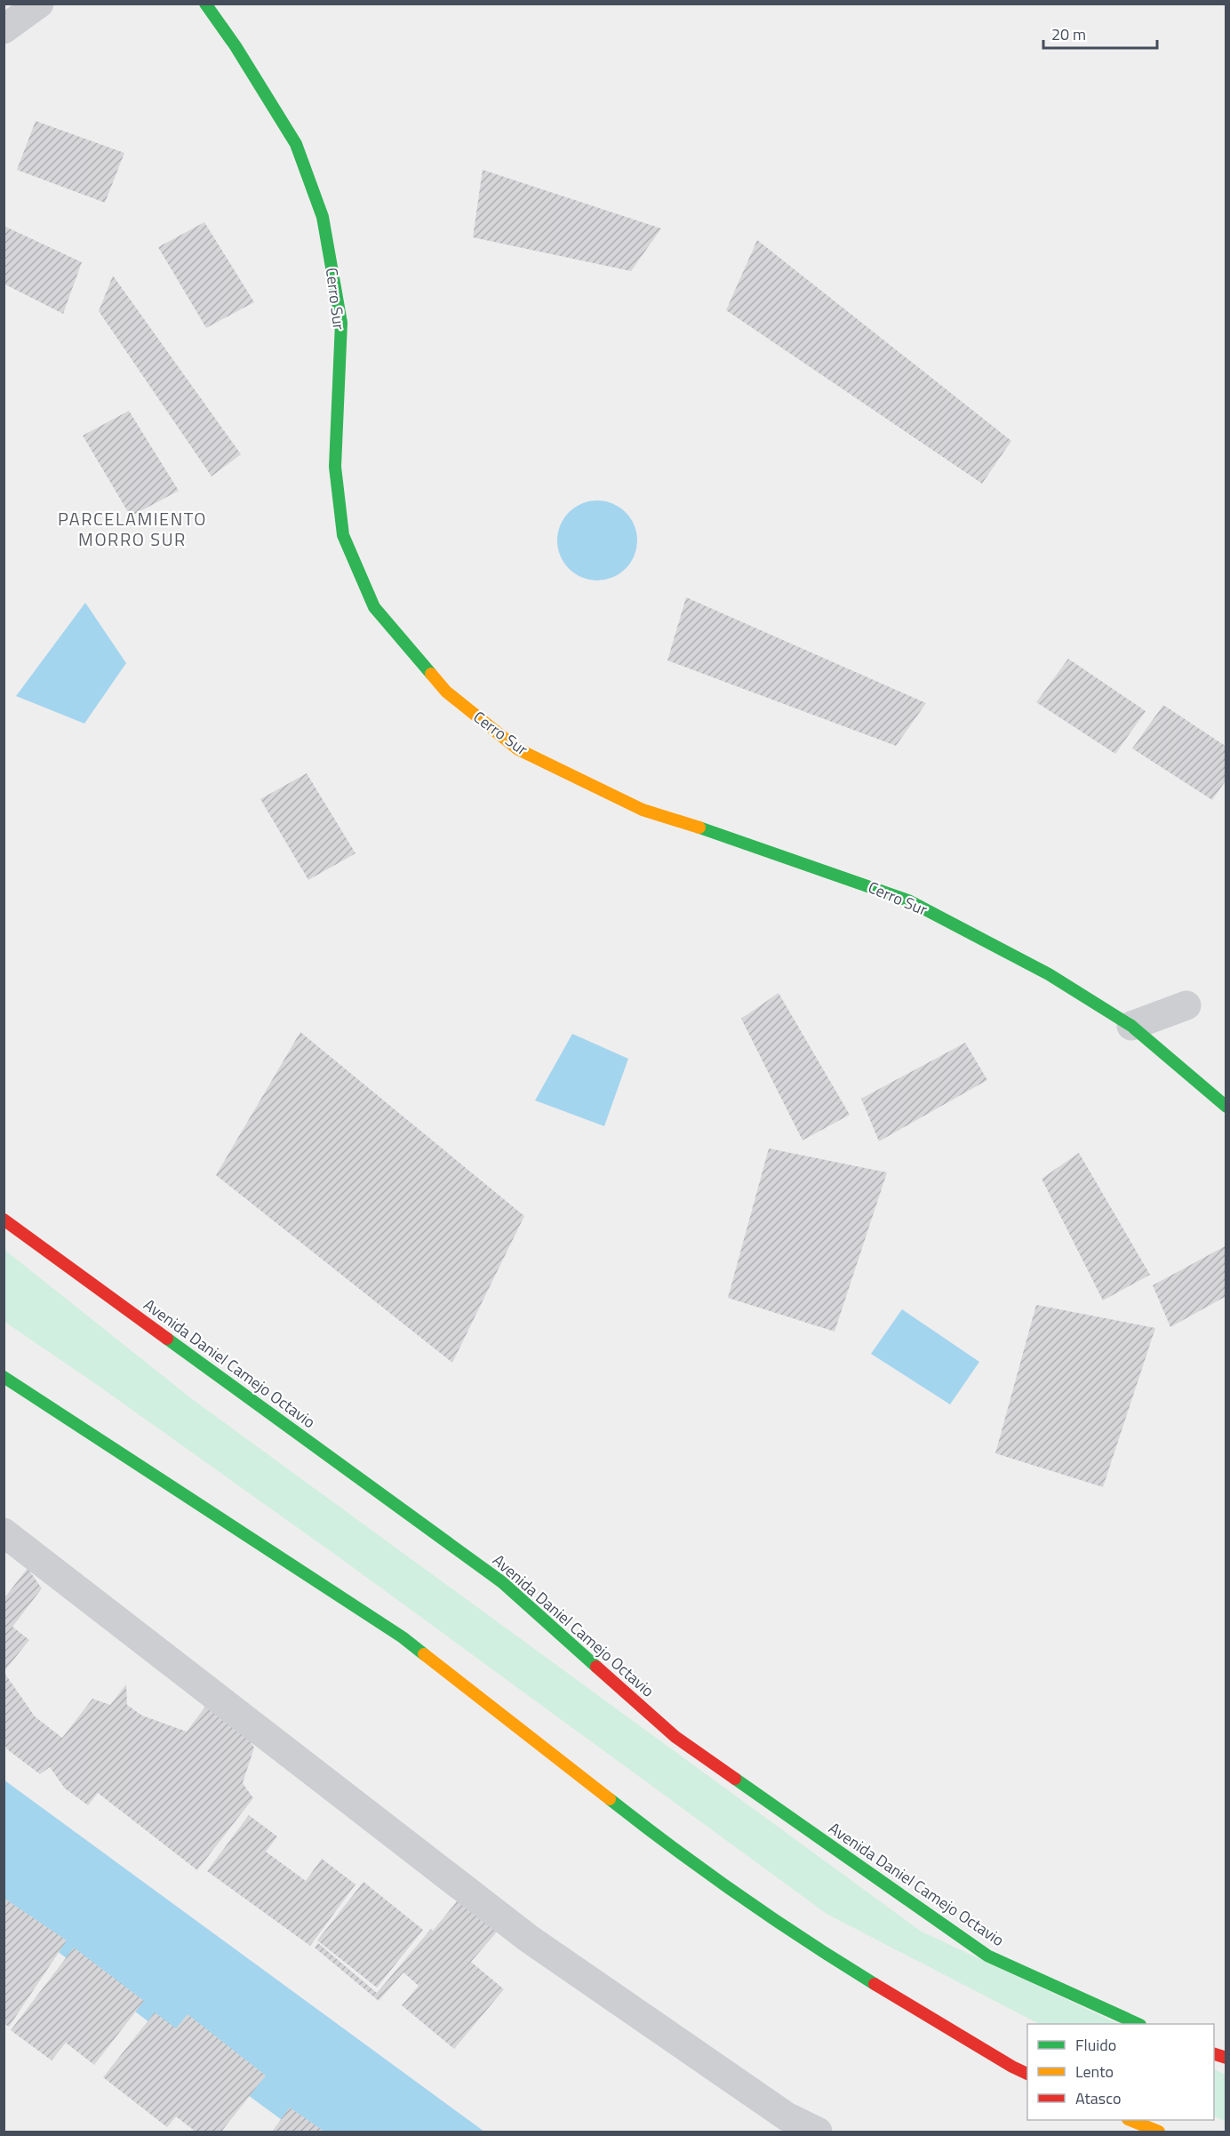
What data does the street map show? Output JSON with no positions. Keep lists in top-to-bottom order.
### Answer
{
  "streets": {
    "main road": ["Cerro Sur", "Avenida Daniel Camejo Octavio"]
  },
  "districts": ["PARCELAMIENTO MORRO SUR"],
  "legend": ["Fluido", "Lento", "Atasco"],
  "scale_bar": "20 m"
}
